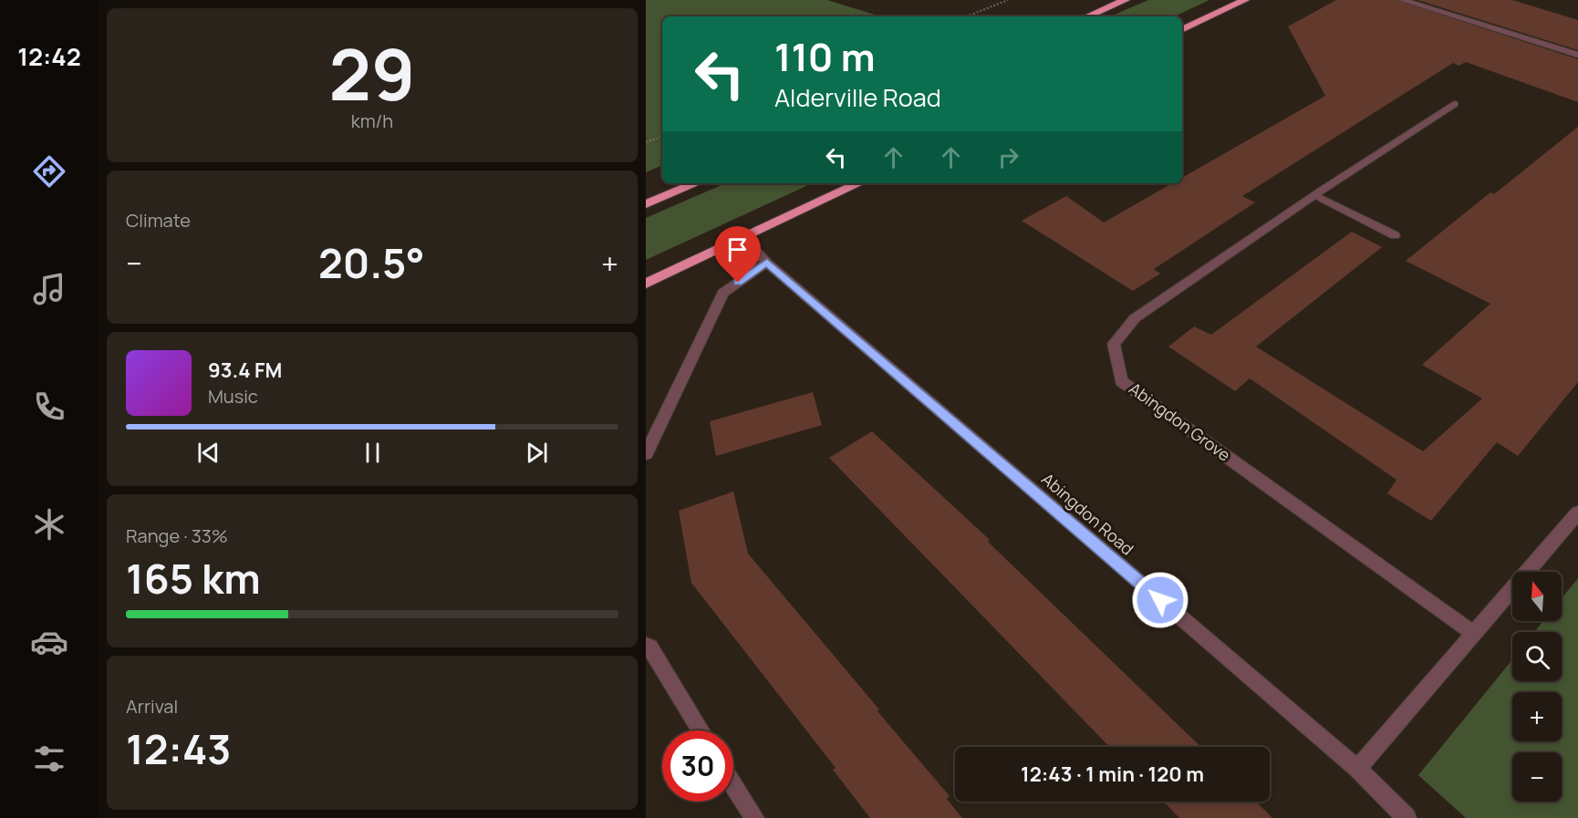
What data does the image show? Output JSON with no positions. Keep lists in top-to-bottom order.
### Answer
{
  "streets": {
    "street": ["Abingdon Grove", "Abingdon Road"]
  },
  "north": "top",
  "page": {
    "tabs": "12:42",
    "tile": [
      ["29", "km/h"],
      "Climate",
      ["Range · 33%", "165 km"],
      ["Arrival", "12:43"]
    ],
    "turn": ["110 m", "Alderville Road"],
    "heat": ["−", "20.5°", "+"],
    "song": ["93.4 FM", "Music"],
    "map_buttons": ["+", "−"],
    "limit": "30",
    "trip": "12:43 · 1 min · 120 m"
  }
}
